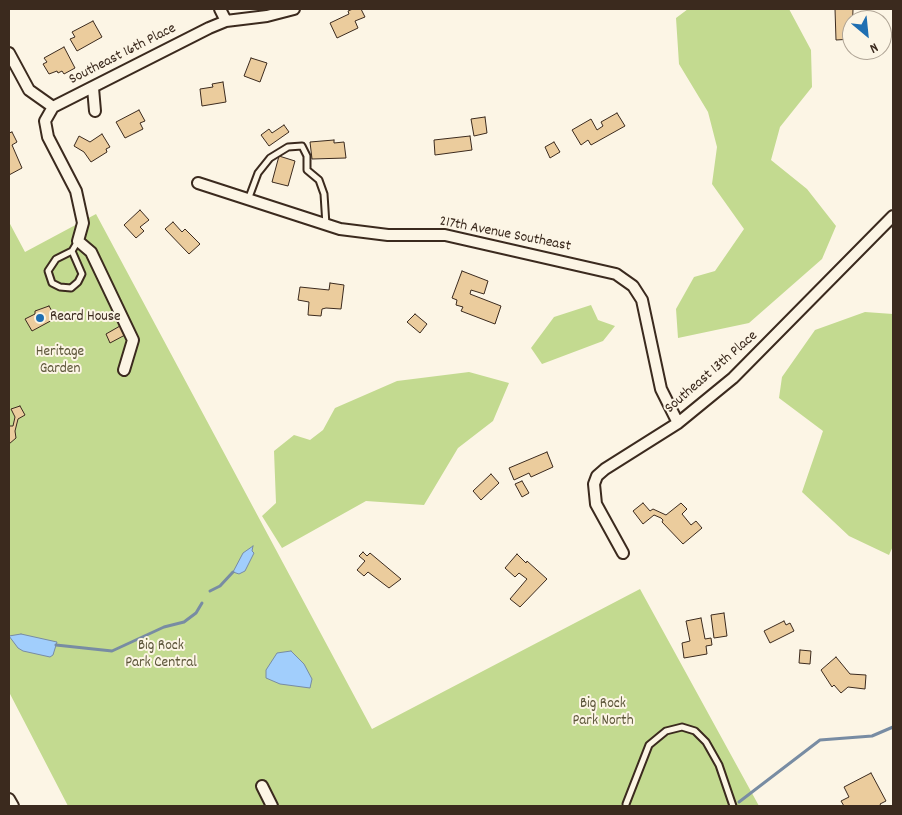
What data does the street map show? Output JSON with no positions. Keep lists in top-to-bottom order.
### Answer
{
  "streets": {
    "street": ["Southeast 16th Place", "217th Avenue Southeast", "Southeast 13th Place"]
  },
  "crossings": [
    ["217th Avenue Southeast", "Southeast 13th Place"]
  ],
  "parks": ["Heritage Garden", "Big Rock Park Central", "Big Rock Park North"],
  "places": ["Reard House"],
  "north": "bottom right"
}
